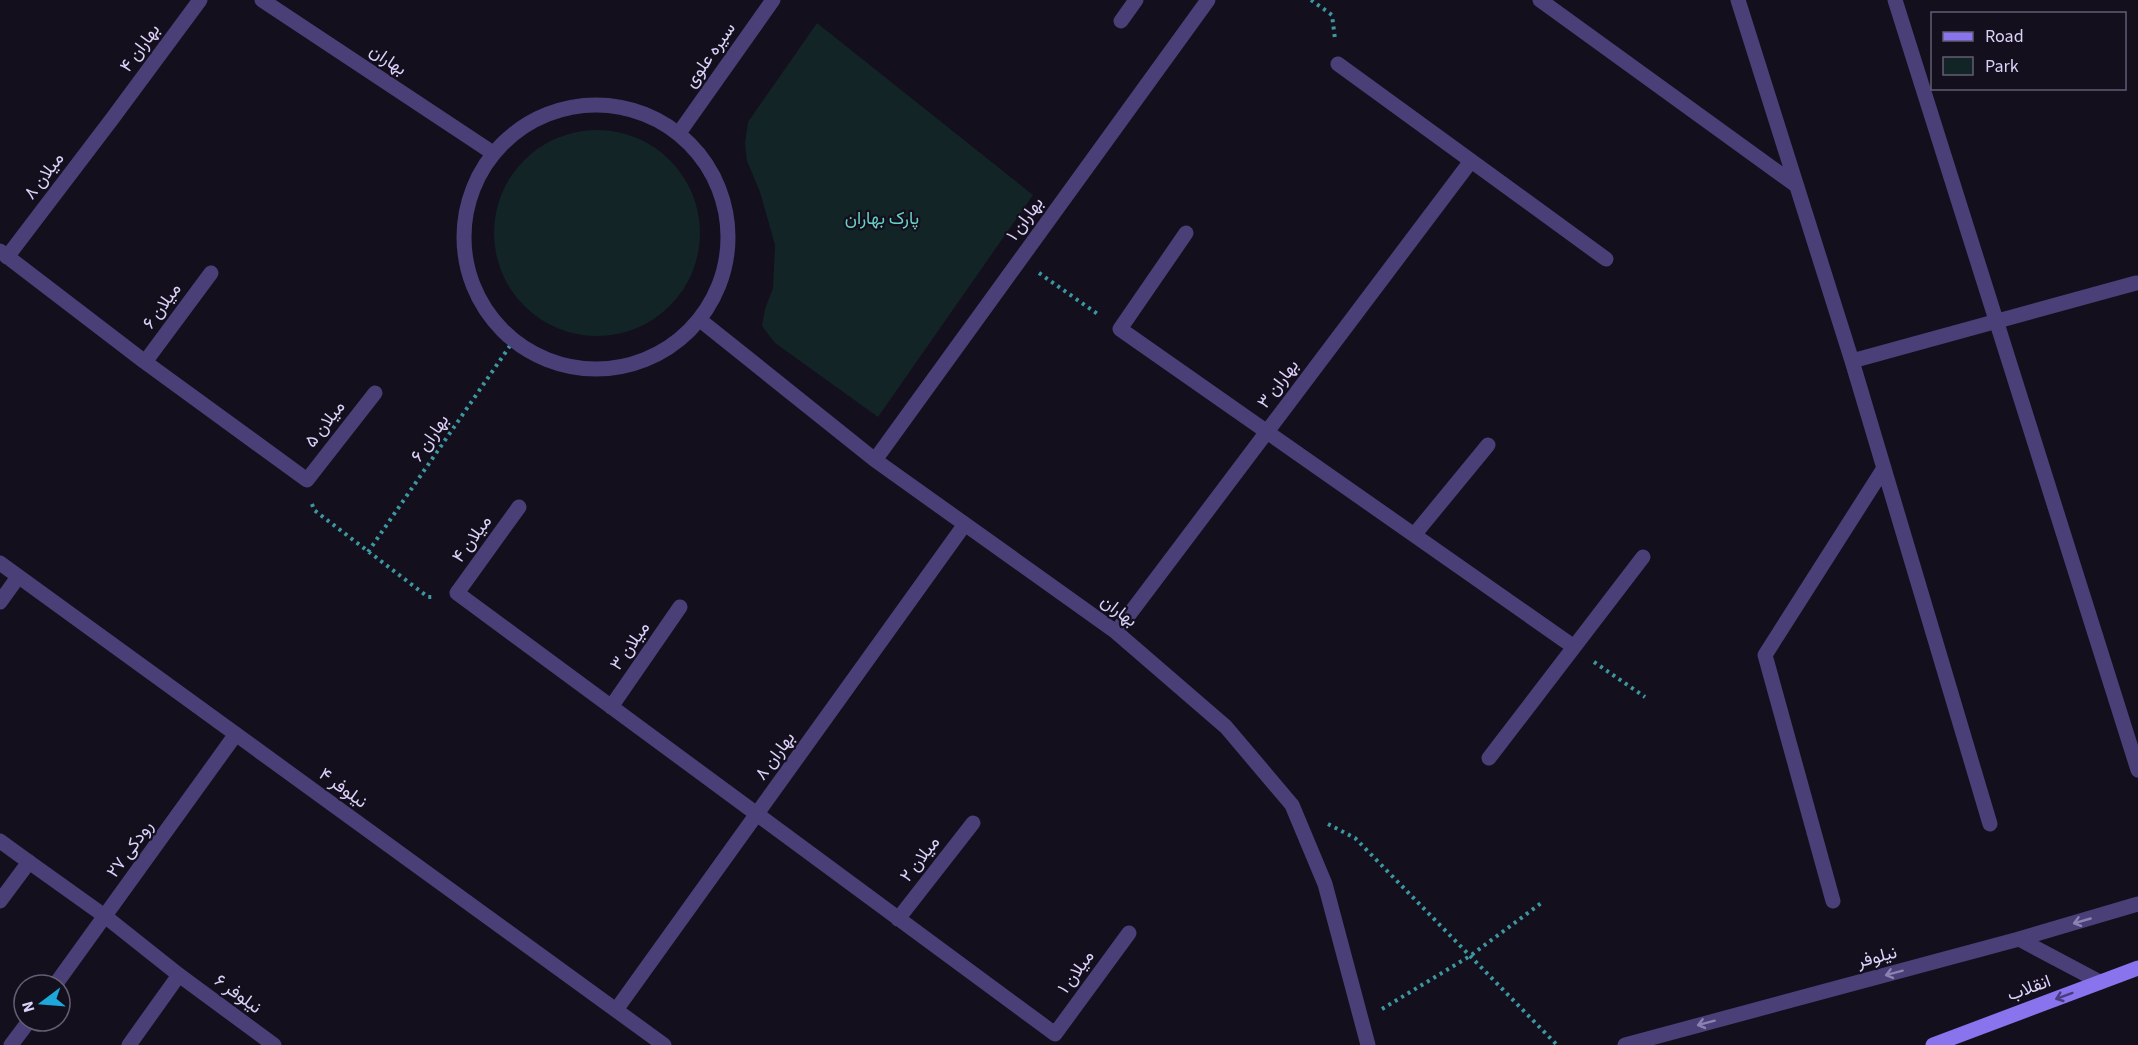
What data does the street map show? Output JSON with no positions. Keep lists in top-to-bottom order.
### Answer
{
  "streets": {
    "main road": ["انقلاب"],
    "street": [
      "بهاران ۴",
      "سیره علوی",
      "بهاران",
      "میلان ۸",
      "بهاران ۱",
      "میلان ۶",
      "بهاران ۳",
      "میلان ۵",
      "میلان ۴",
      "میلان ۳",
      "بهاران ۸",
      "نیلوفر ۴",
      "رودکی ۲۷",
      "میلان ۲",
      "نیلوفر",
      "میلان ۱",
      "نیلوفر ۶"
    ],
    "path": ["بهاران ۶"]
  },
  "crossings": [
    ["بهاران ۴", "میلان ۸"],
    ["بهاران", "بهاران ۱"],
    ["بهاران", "بهاران ۳"],
    ["بهاران", "بهاران ۸"],
    ["بهاران ۸", "نیلوفر ۴"],
    ["نیلوفر ۴", "رودکی ۲۷"],
    ["رودکی ۲۷", "نیلوفر ۶"],
    ["میلان ۲", "میلان ۱"]
  ],
  "one_way": ["نیلوفر", "انقلاب"],
  "parks": ["پارک بهاران"],
  "legend": ["Road", "Park"],
  "north": "left"
}
